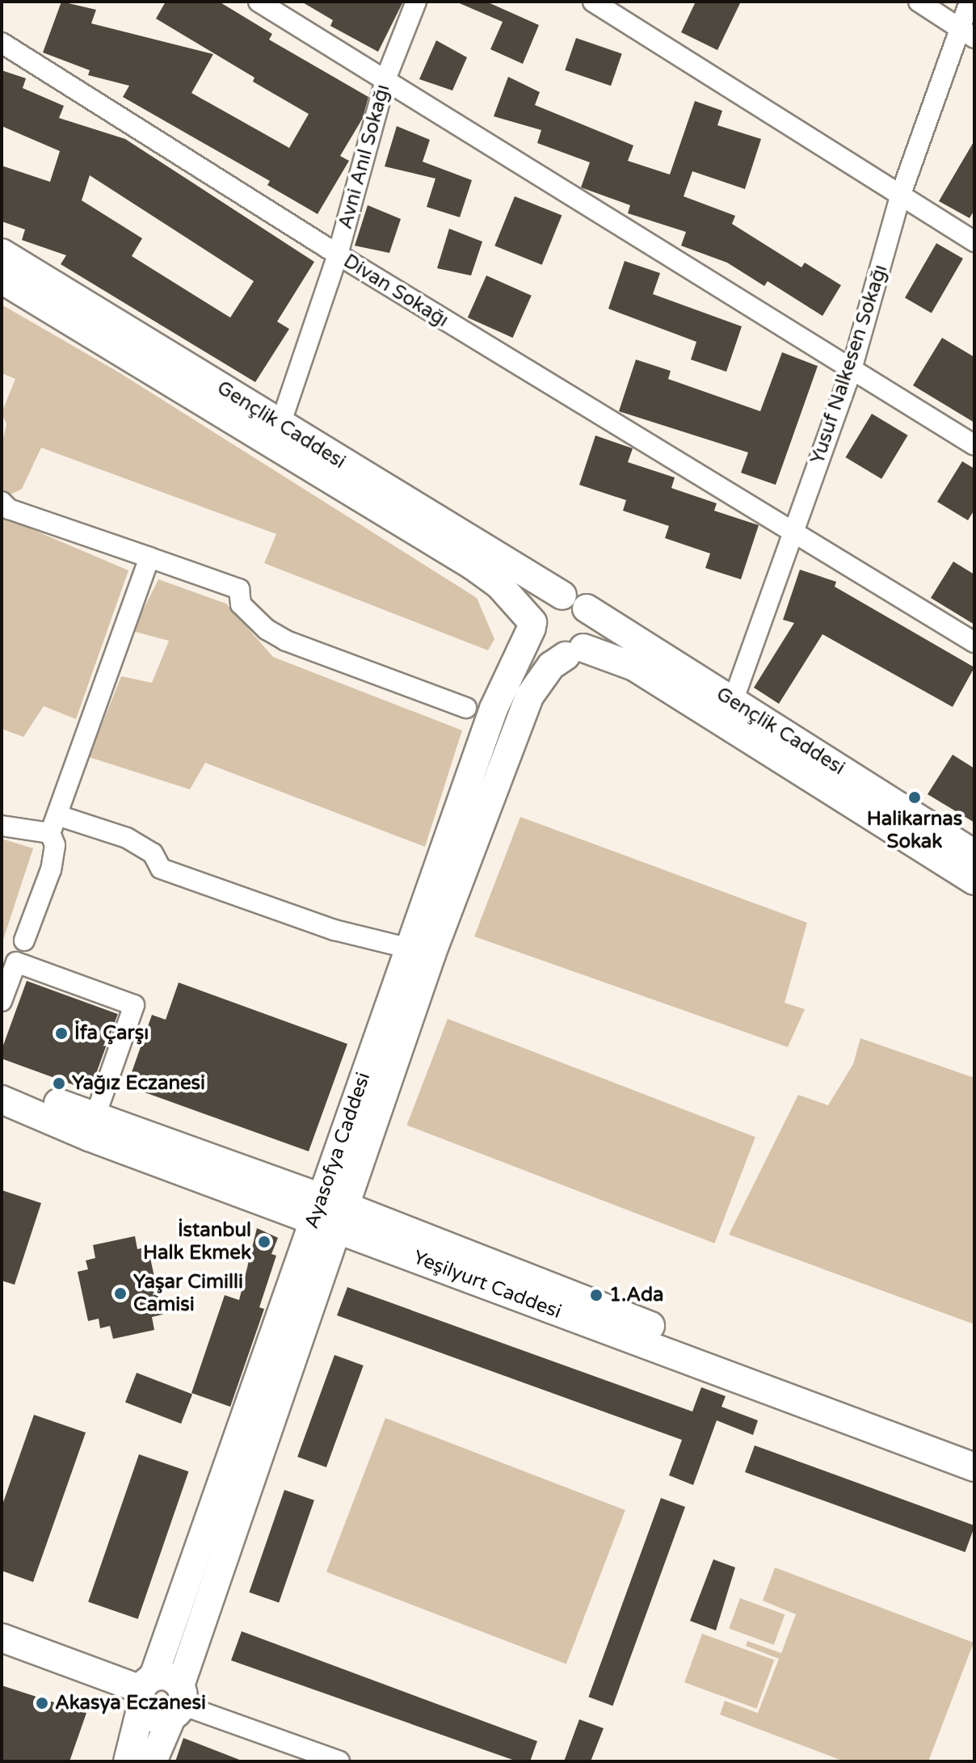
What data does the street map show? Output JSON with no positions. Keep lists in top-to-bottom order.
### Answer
{
  "streets": {
    "main road": ["Gençlik Caddesi", "Ayasofya Caddesi", "Yeşilyurt Caddesi"],
    "street": ["Avni Anıl Sokağı", "Divan Sokağı", "Yusuf Nalkesen Sokağı"]
  },
  "crossings": [
    ["Avni Anıl Sokağı", "Divan Sokağı"],
    ["Avni Anıl Sokağı", "Gençlik Caddesi"],
    ["Divan Sokağı", "Yusuf Nalkesen Sokağı"],
    ["Yusuf Nalkesen Sokağı", "Gençlik Caddesi"],
    ["Gençlik Caddesi", "Ayasofya Caddesi"],
    ["Ayasofya Caddesi", "Yeşilyurt Caddesi"]
  ],
  "places": [
    "Halikarnas Sokak",
    "İfa Çarşı",
    "Yağız Eczanesi",
    "İstanbul Halk Ekmek",
    "Yaşar Cimilli Camisi",
    "1.Ada",
    "Akasya Eczanesi"
  ]
}
